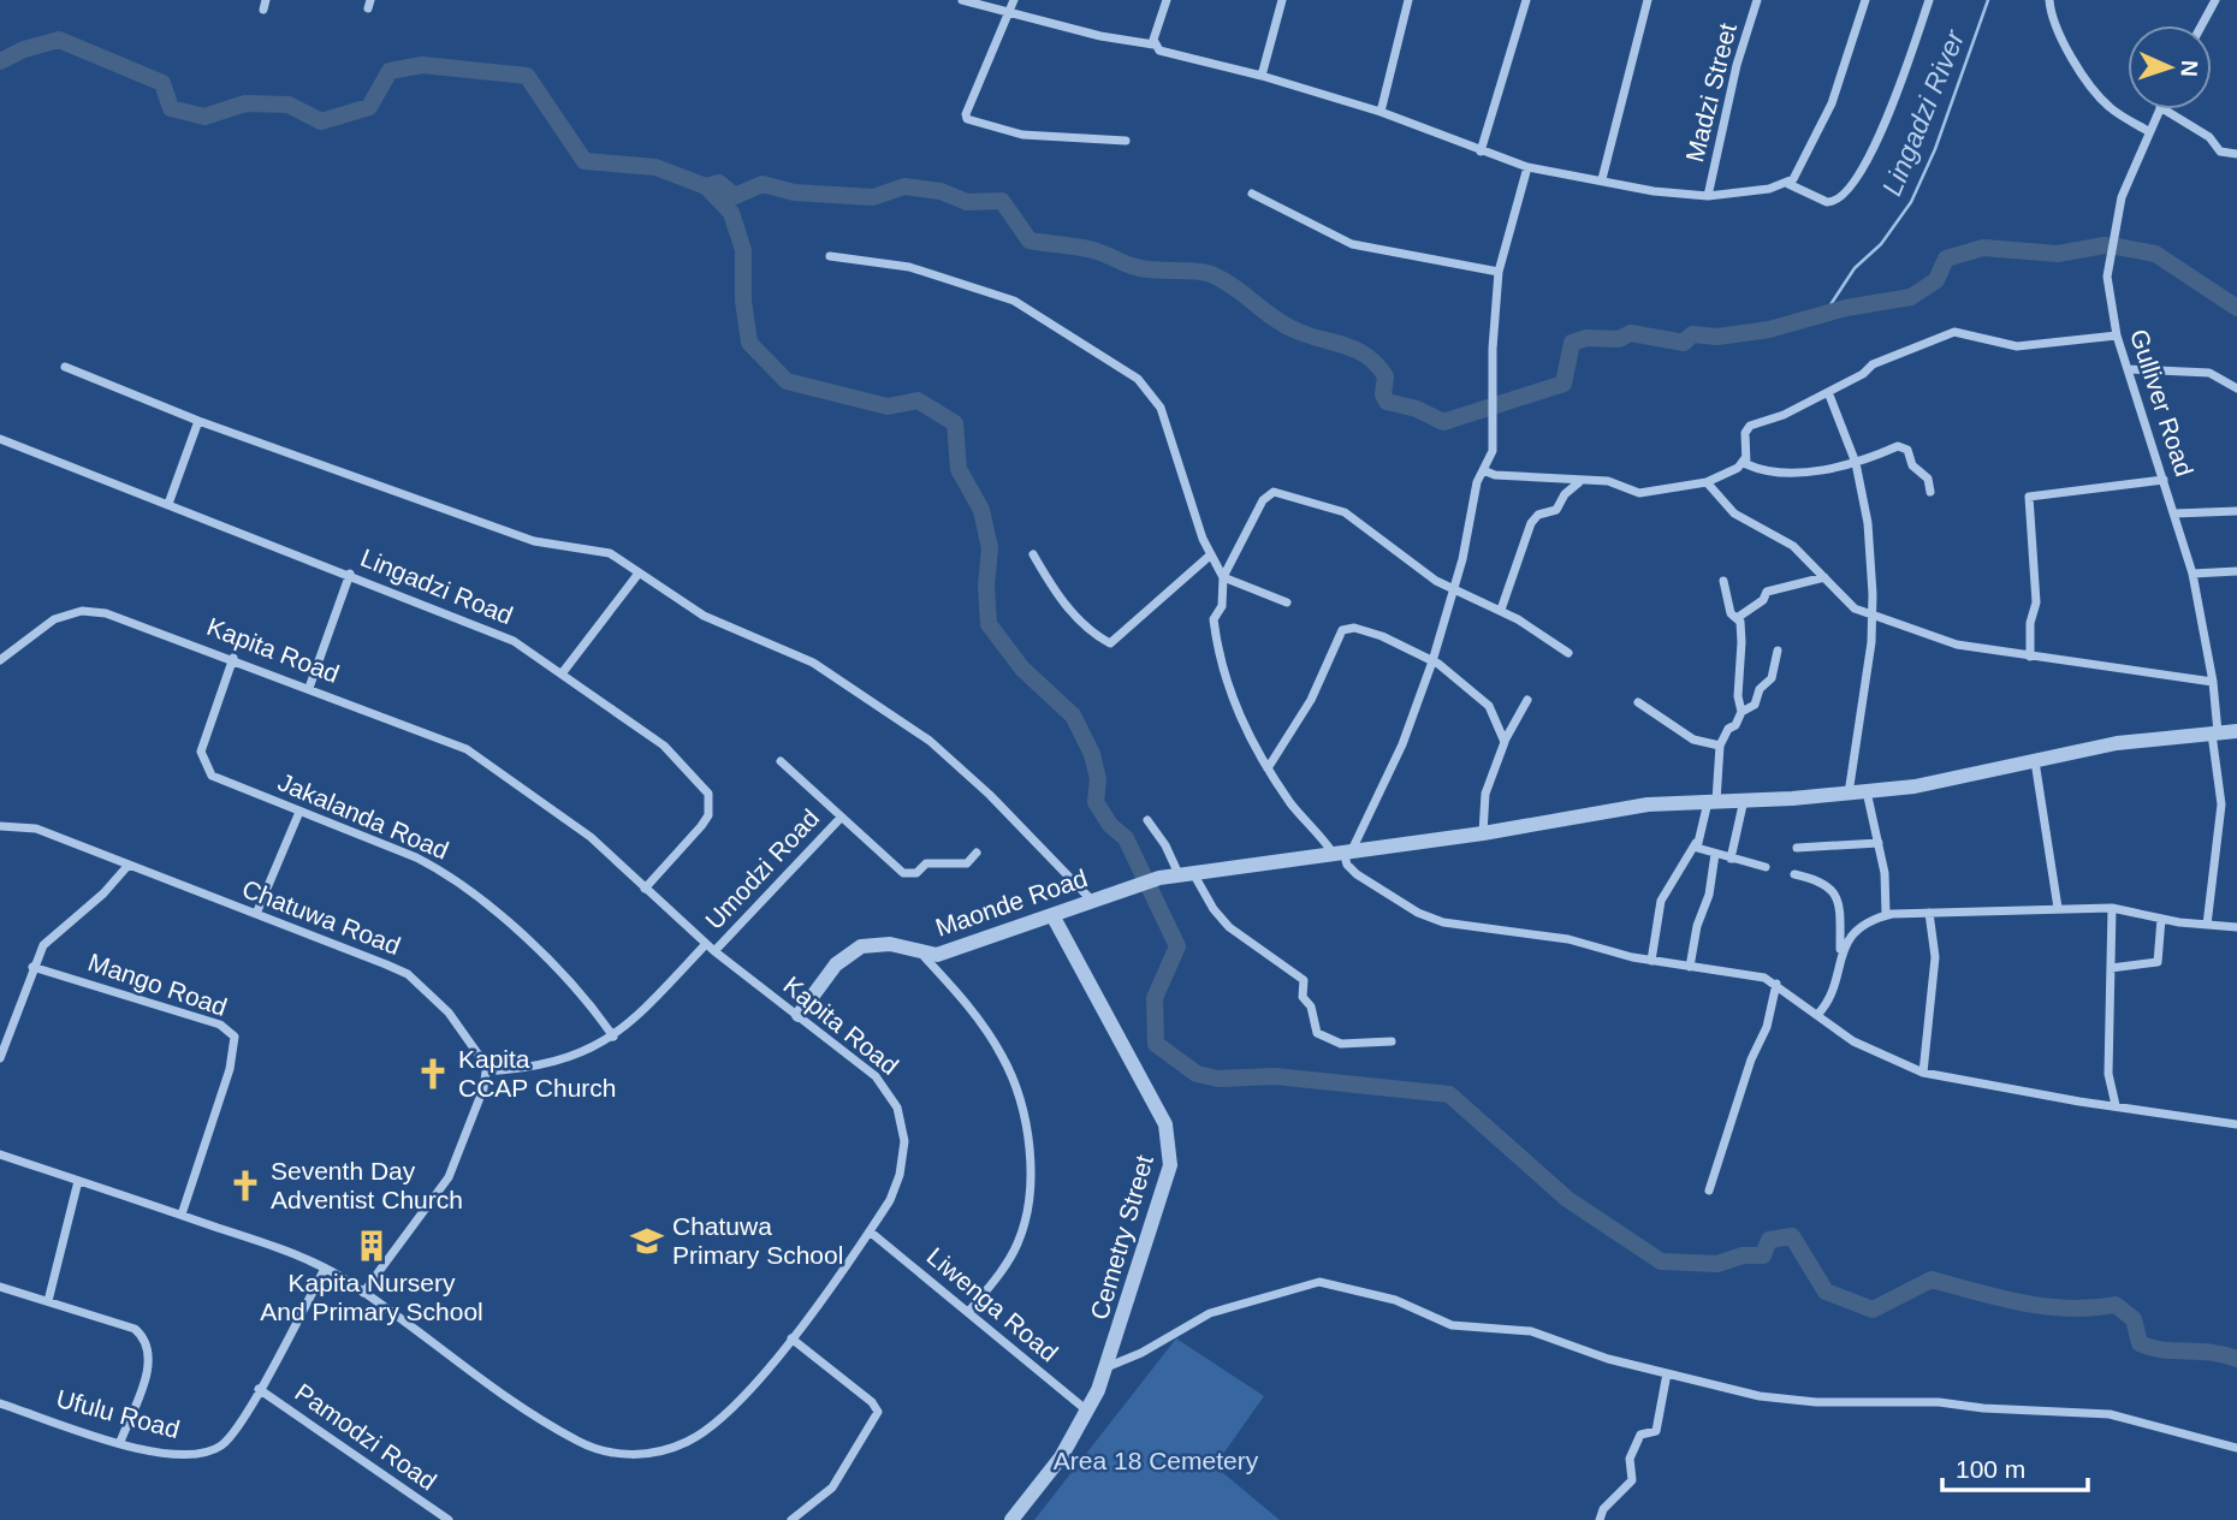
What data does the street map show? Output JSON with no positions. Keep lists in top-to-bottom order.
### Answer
{
  "streets": {
    "street": [
      "Madzi Street",
      "Gulliver Road",
      "Lingadzi Road",
      "Kapita Road",
      "Jakalanda Road",
      "Umodzi Road",
      "Maonde Road",
      "Chatuwa Road",
      "Mango Road",
      "Cemetry Street",
      "Liwenga Road",
      "Ufulu Road",
      "Pamodzi Road"
    ]
  },
  "crossings": [
    ["Gulliver Road", "Maonde Road"],
    ["Lingadzi Road", "Kapita Road"],
    ["Kapita Road", "Jakalanda Road"],
    ["Kapita Road", "Umodzi Road"],
    ["Kapita Road", "Maonde Road"],
    ["Kapita Road", "Mango Road"],
    ["Kapita Road", "Liwenga Road"],
    ["Kapita Road", "Ufulu Road"],
    ["Jakalanda Road", "Umodzi Road"],
    ["Maonde Road", "Cemetry Street"],
    ["Cemetry Street", "Liwenga Road"],
    ["Ufulu Road", "Pamodzi Road"]
  ],
  "water": ["Lingadzi River"],
  "parks": ["Area 18 Cemetery"],
  "places": {
    "church": ["Kapita CCAP Church", "Seventh Day Adventist Church"],
    "school or university": ["Chatuwa Primary School"],
    "building": ["Kapita Nursery And Primary School"]
  },
  "scale_bar": "100 m",
  "north": "right"
}
